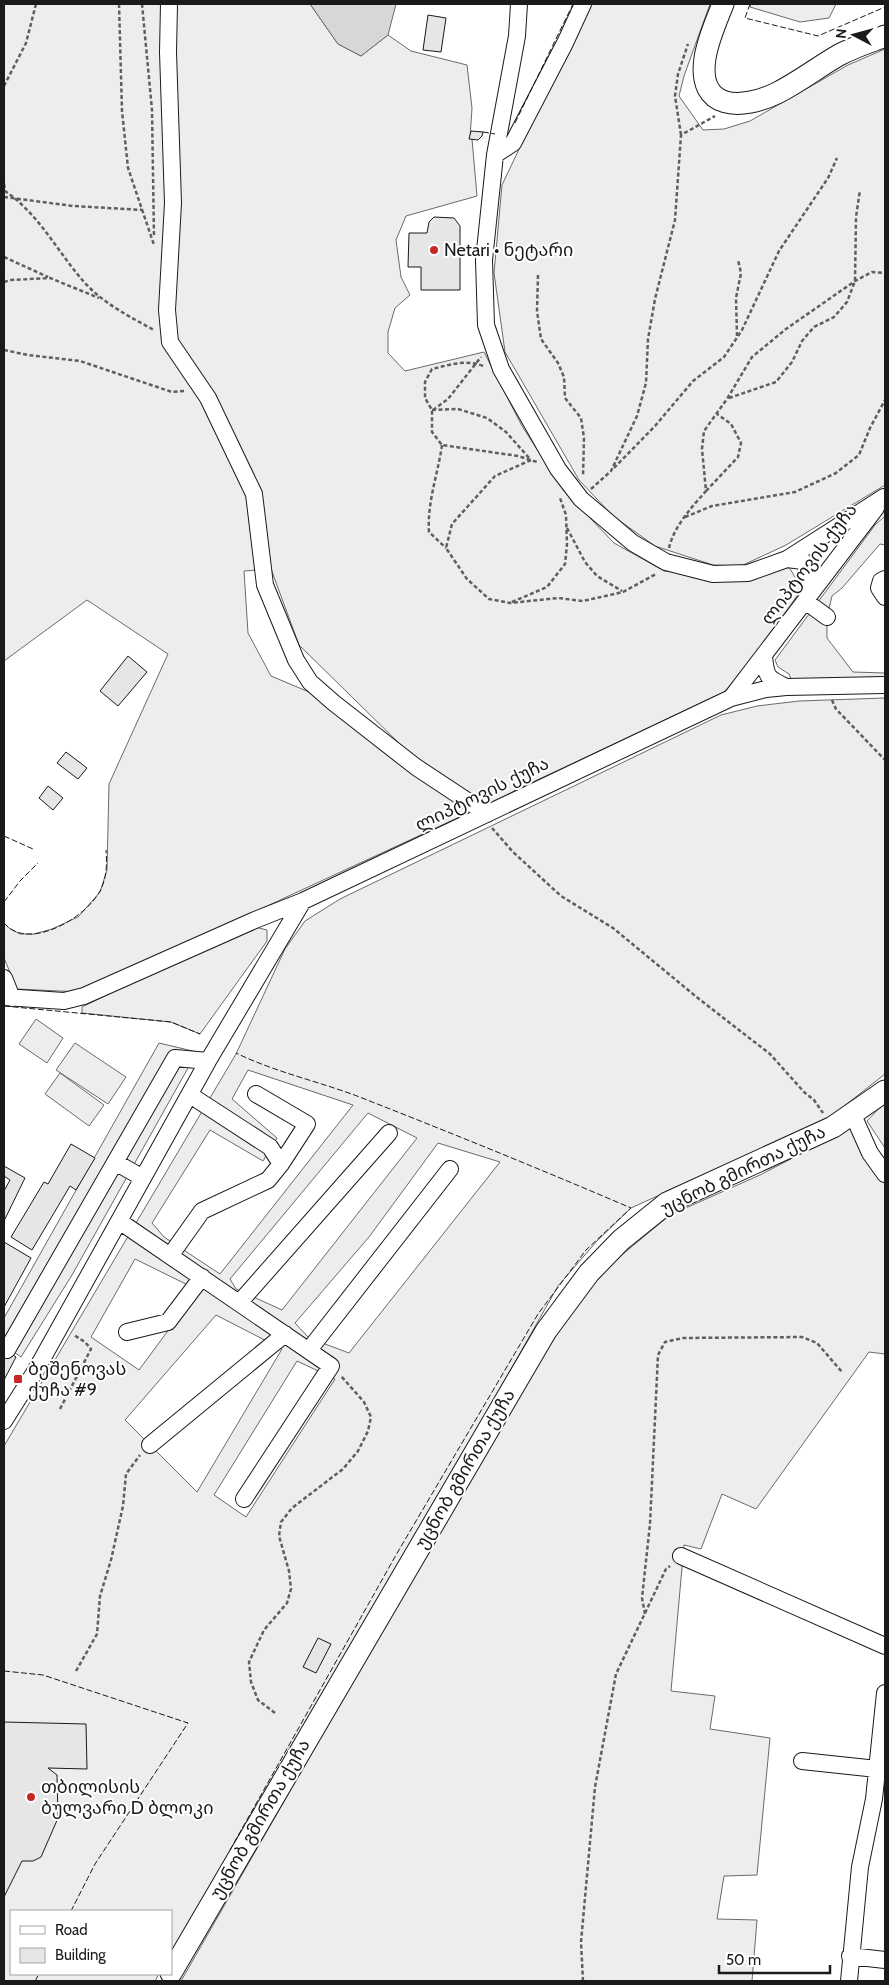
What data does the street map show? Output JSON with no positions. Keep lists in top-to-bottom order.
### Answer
{
  "streets": {
    "main road": ["უცნობ გმირთა ქუჩა"],
    "street": ["ლიპტოვის ქუჩა"]
  },
  "places": {
    "other": ["Netari • ნეტარი", "თბილისის ბულვარი D ბლოკი"],
    "transit": ["ბეშენოვას ქუჩა #9"]
  },
  "legend": ["Road", "Building"],
  "scale_bar": "50 m",
  "north": "left"
}
